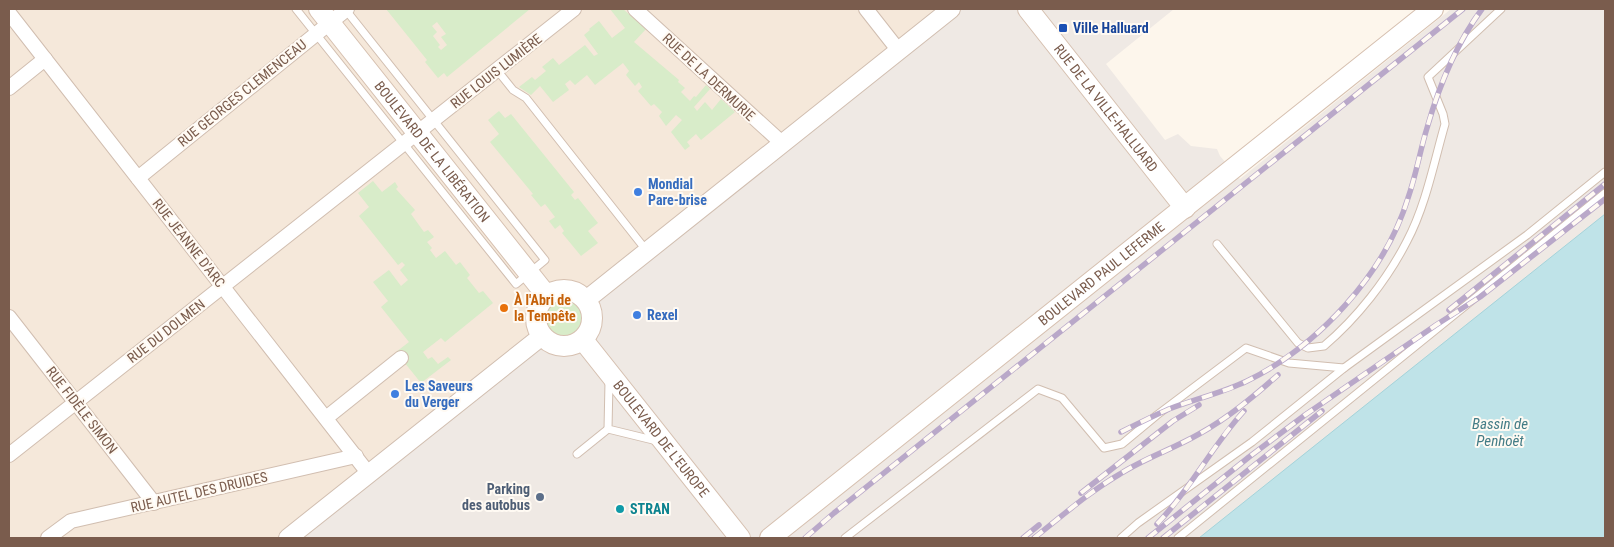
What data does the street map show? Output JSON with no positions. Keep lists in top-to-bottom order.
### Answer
{
  "streets": {
    "main road": [
      "RUE DE LA VILLE-HALLUARD",
      "BOULEVARD DE LA LIBÉRATION",
      "BOULEVARD PAUL LEFERME",
      "BOULEVARD DE L'EUROPE"
    ],
    "street": [
      "RUE LOUIS LUMIÈRE",
      "RUE DE LA DERMURIE",
      "RUE GEORGES CLEMENCEAU",
      "RUE JEANNE D'ARC",
      "RUE DU DOLMEN",
      "RUE FIDÈLE SIMON",
      "RUE AUTEL DES DRUIDES"
    ]
  },
  "crossings": [
    ["RUE LOUIS LUMIÈRE", "BOULEVARD DE LA LIBÉRATION"],
    ["RUE LOUIS LUMIÈRE", "RUE DU DOLMEN"],
    ["RUE GEORGES CLEMENCEAU", "BOULEVARD DE LA LIBÉRATION"],
    ["RUE GEORGES CLEMENCEAU", "RUE JEANNE D'ARC"],
    ["RUE DE LA VILLE-HALLUARD", "BOULEVARD PAUL LEFERME"],
    ["BOULEVARD DE LA LIBÉRATION", "RUE DU DOLMEN"],
    ["BOULEVARD DE LA LIBÉRATION", "BOULEVARD DE L'EUROPE"],
    ["RUE JEANNE D'ARC", "RUE DU DOLMEN"],
    ["RUE JEANNE D'ARC", "RUE AUTEL DES DRUIDES"],
    ["RUE DU DOLMEN", "RUE FIDÈLE SIMON"],
    ["RUE FIDÈLE SIMON", "RUE AUTEL DES DRUIDES"]
  ],
  "water": ["Bassin de Penhoët"],
  "places": {
    "transit": ["Ville Halluard"],
    "other": [
      "Mondial Pare-brise",
      "À l'Abri de la Tempête",
      "Rexel",
      "Les Saveurs du Verger",
      "Parking des autobus",
      "STRAN"
    ]
  }
}
